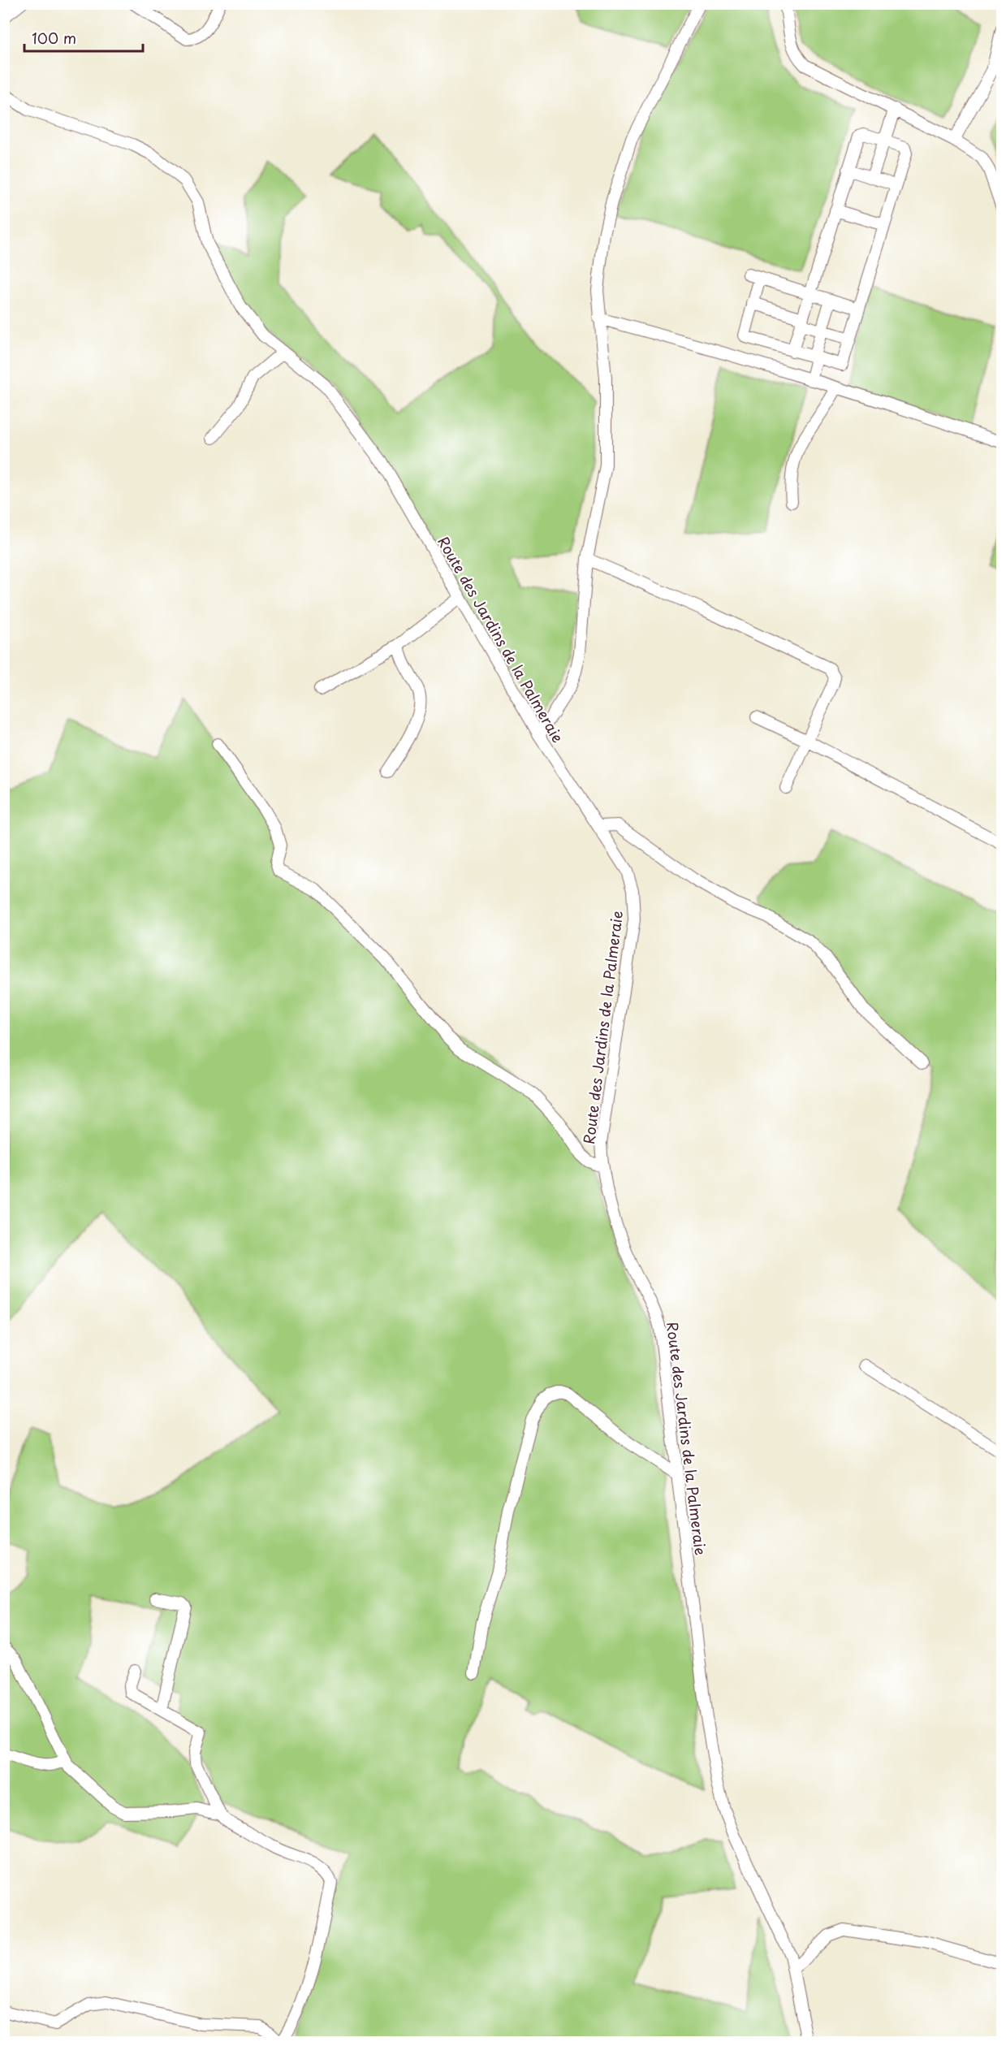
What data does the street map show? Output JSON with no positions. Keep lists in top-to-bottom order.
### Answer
{
  "streets": {
    "street": ["Route des Jardins de la Palmeraie"]
  },
  "scale_bar": "100 m"
}
